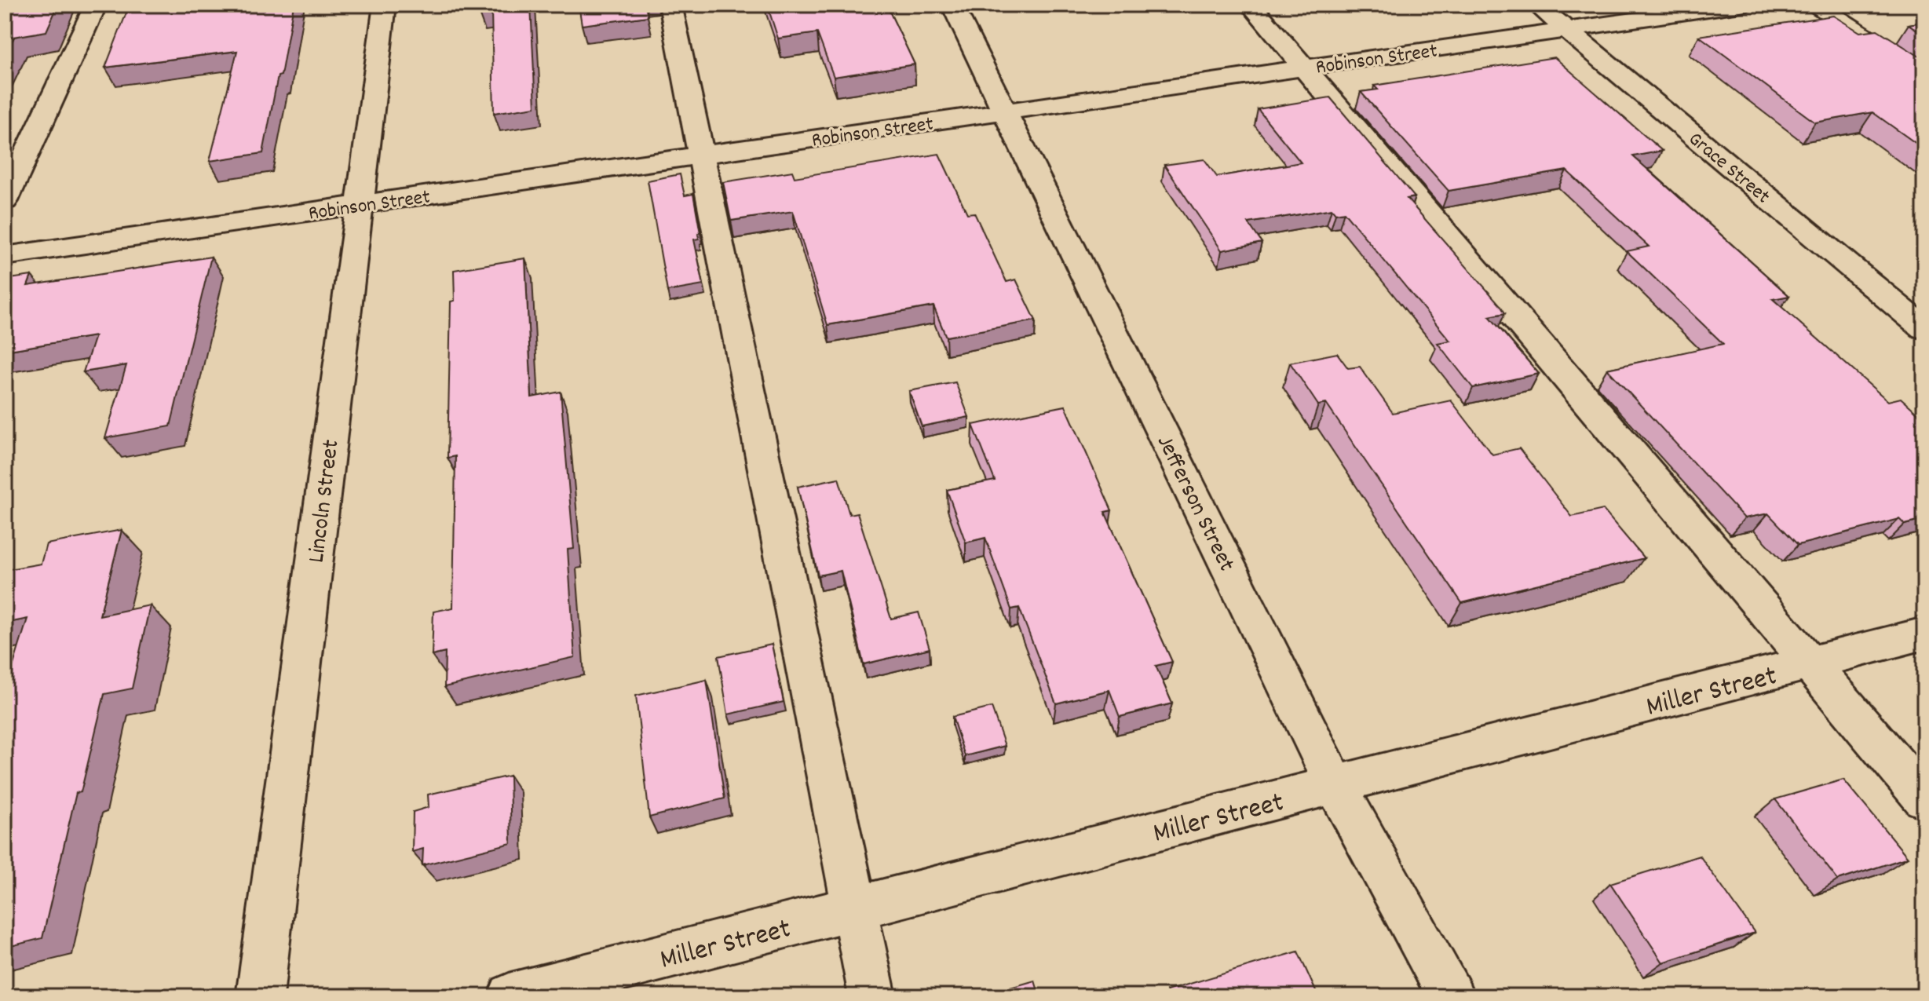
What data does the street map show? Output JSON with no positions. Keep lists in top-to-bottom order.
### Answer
{
  "streets": {
    "street": [
      "Robinson Street",
      "Grace Street",
      "Lincoln Street",
      "Jefferson Street",
      "Miller Street"
    ]
  },
  "crossings": [
    ["Robinson Street", "Grace Street"],
    ["Robinson Street", "Lincoln Street"],
    ["Robinson Street", "Jefferson Street"],
    ["Jefferson Street", "Miller Street"]
  ]
}
